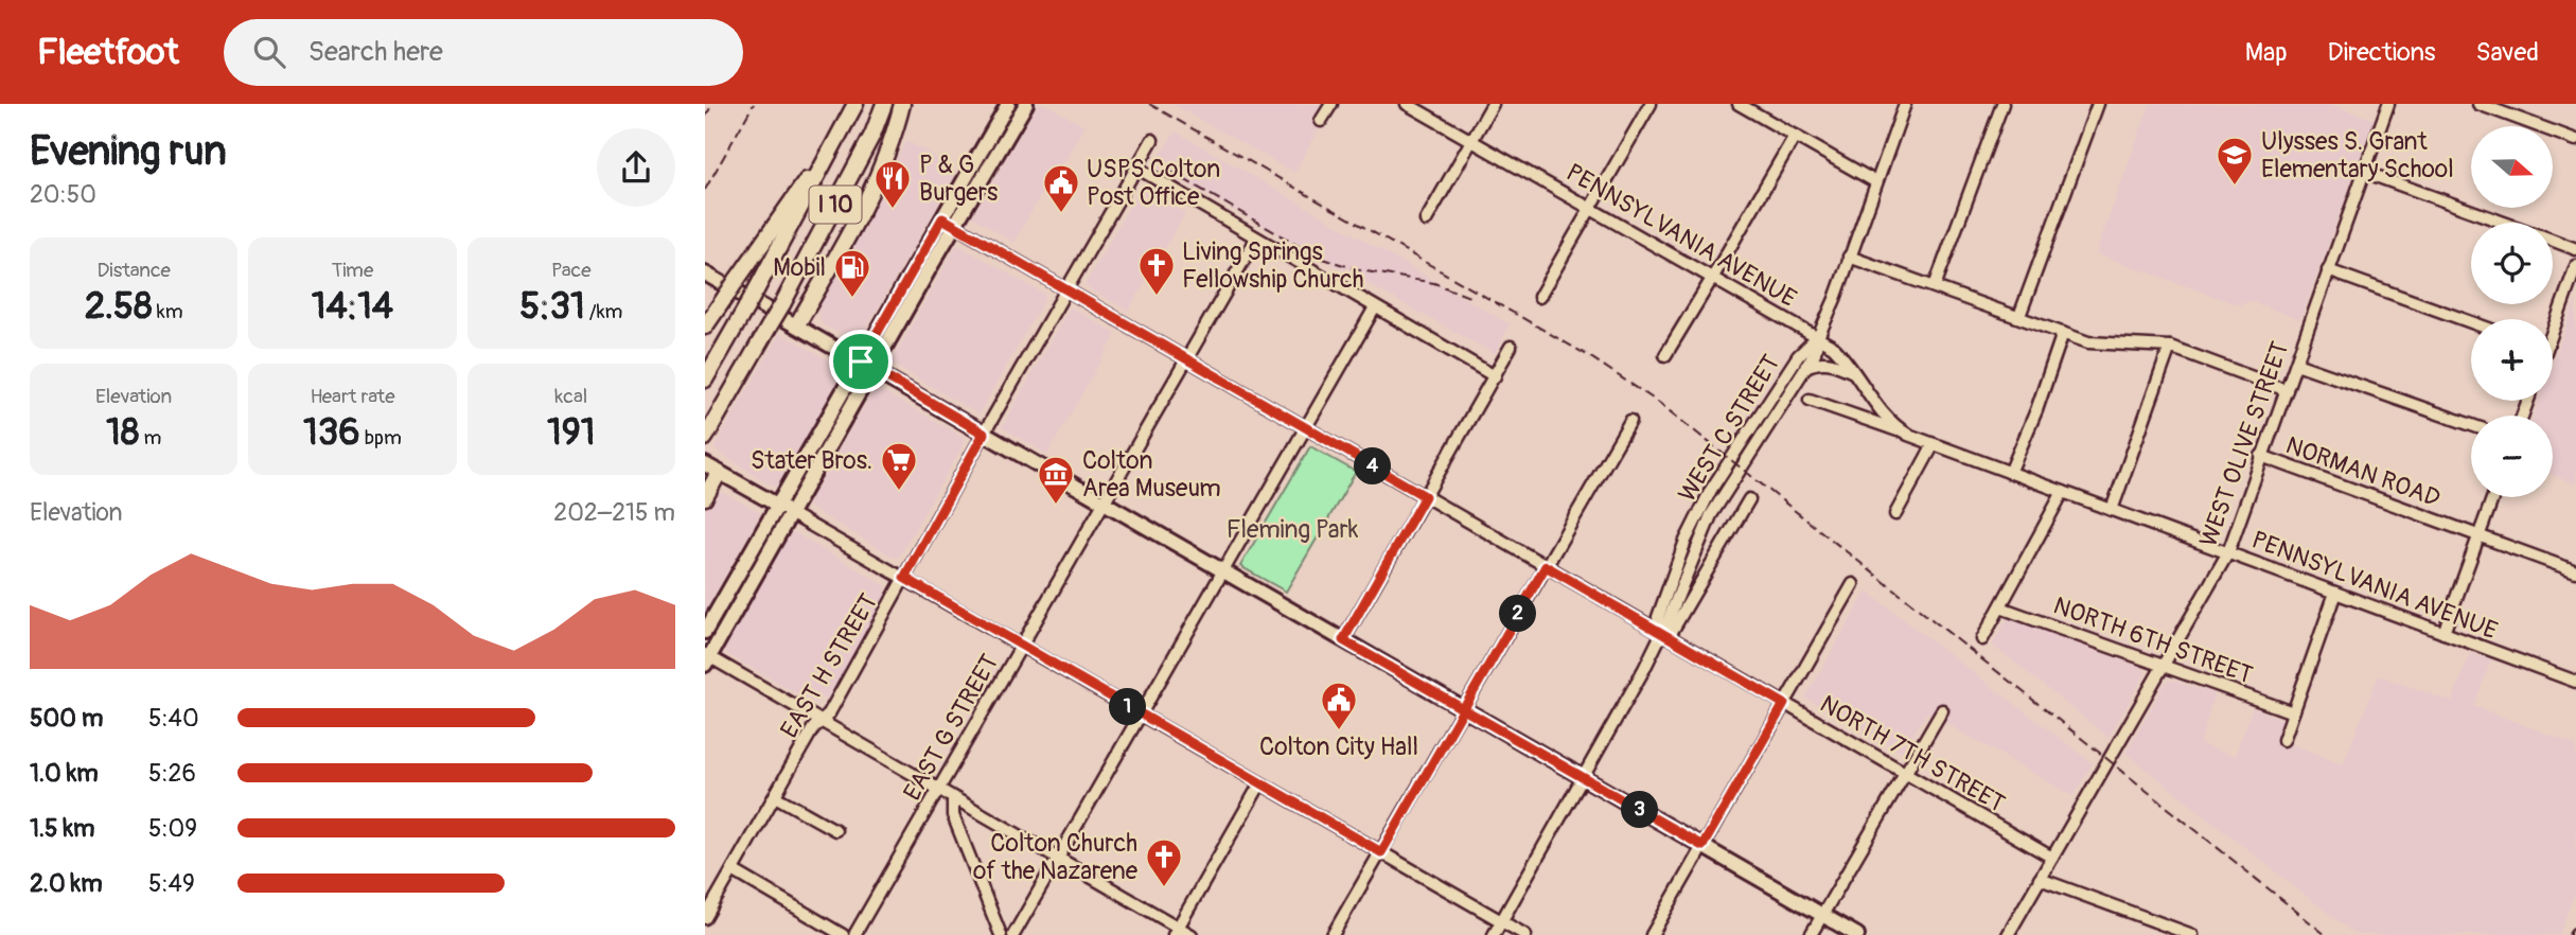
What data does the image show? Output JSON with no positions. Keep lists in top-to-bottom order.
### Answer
{
  "streets": {
    "highway": ["I 10"],
    "street": [
      "PENNSYLVANIA AVENUE",
      "WEST C STREET",
      "WEST OLIVE STREET",
      "NORMAN ROAD",
      "NORTH 6TH STREET",
      "EAST H STREET",
      "EAST G STREET",
      "NORTH 7TH STREET"
    ]
  },
  "crossings": [
    ["PENNSYLVANIA AVENUE", "WEST C STREET"],
    ["PENNSYLVANIA AVENUE", "WEST OLIVE STREET"],
    ["WEST C STREET", "NORTH 7TH STREET"],
    ["WEST OLIVE STREET", "NORMAN ROAD"],
    ["WEST OLIVE STREET", "NORTH 6TH STREET"],
    ["WEST OLIVE STREET", "NORTH 7TH STREET"],
    ["EAST H STREET", "NORTH 7TH STREET"],
    ["EAST G STREET", "NORTH 7TH STREET"]
  ],
  "parks": ["Fleming Park"],
  "places": {
    "school or university": ["Ulysses S. Grant Elementary School"],
    "restaurant": ["P & G Burgers"],
    "public building": ["USPS Colton Post Office", "Colton City Hall"],
    "church": ["Living Springs Fellowship Church", "Colton Church of the Nazarene"],
    "fuel station": ["Mobil"],
    "supermarket": ["Stater Bros."],
    "museum": ["Colton Area Museum"]
  },
  "north": "right",
  "page": {
    "header": "Fleetfoot",
    "search": "Search here",
    "nav": ["Map", "Directions", "Saved"],
    "heading": ["Evening run", "20:50"],
    "map_buttons": ["+", "−"],
    "stats": [
      ["Distance", "2.58 km"],
      ["Time", "14:14"],
      ["Pace", "5:31 /km"],
      ["Elevation", "18 m"],
      ["Heart rate", "136 bpm"],
      ["kcal", "191"]
    ],
    "pins": [
      "4",
      "2",
      "1",
      "3"
    ],
    "chart": ["Elevation", "202–215 m"],
    "list": [
      {
        "name": "500 m",
        "note": "5:40"
      },
      {
        "name": "1.0 km",
        "note": "5:26"
      },
      {
        "name": "1.5 km",
        "note": "5:09"
      },
      {
        "name": "2.0 km",
        "note": "5:49"
      }
    ]
  }
}
